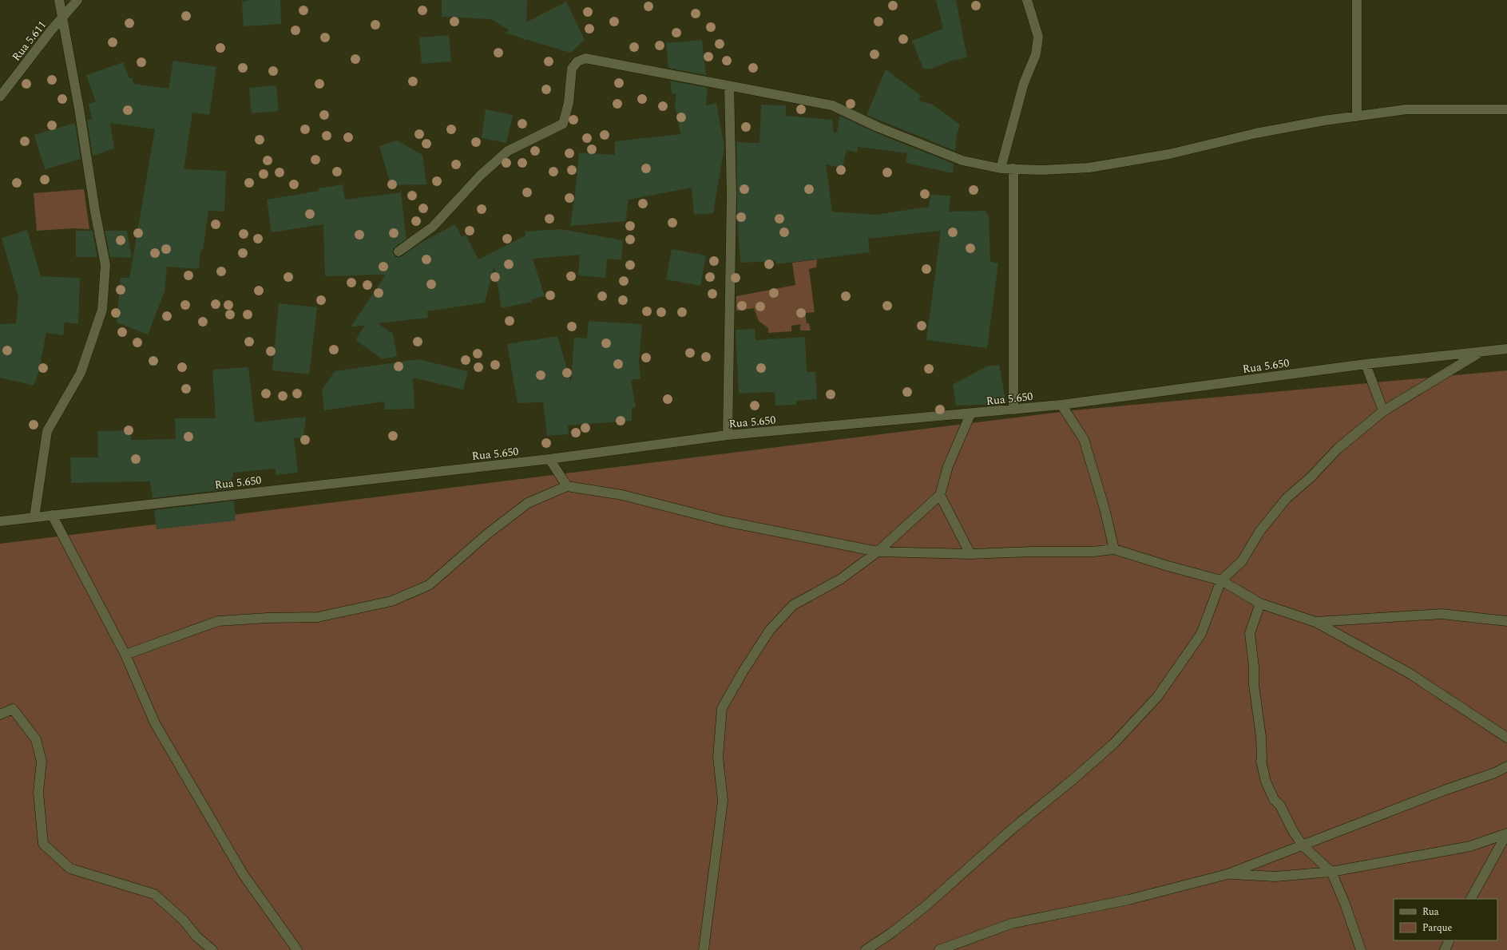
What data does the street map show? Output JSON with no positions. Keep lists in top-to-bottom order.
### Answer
{
  "streets": {
    "street": ["Rua 5.611", "Rua 5.650"]
  },
  "legend": ["Rua", "Parque"]
}
